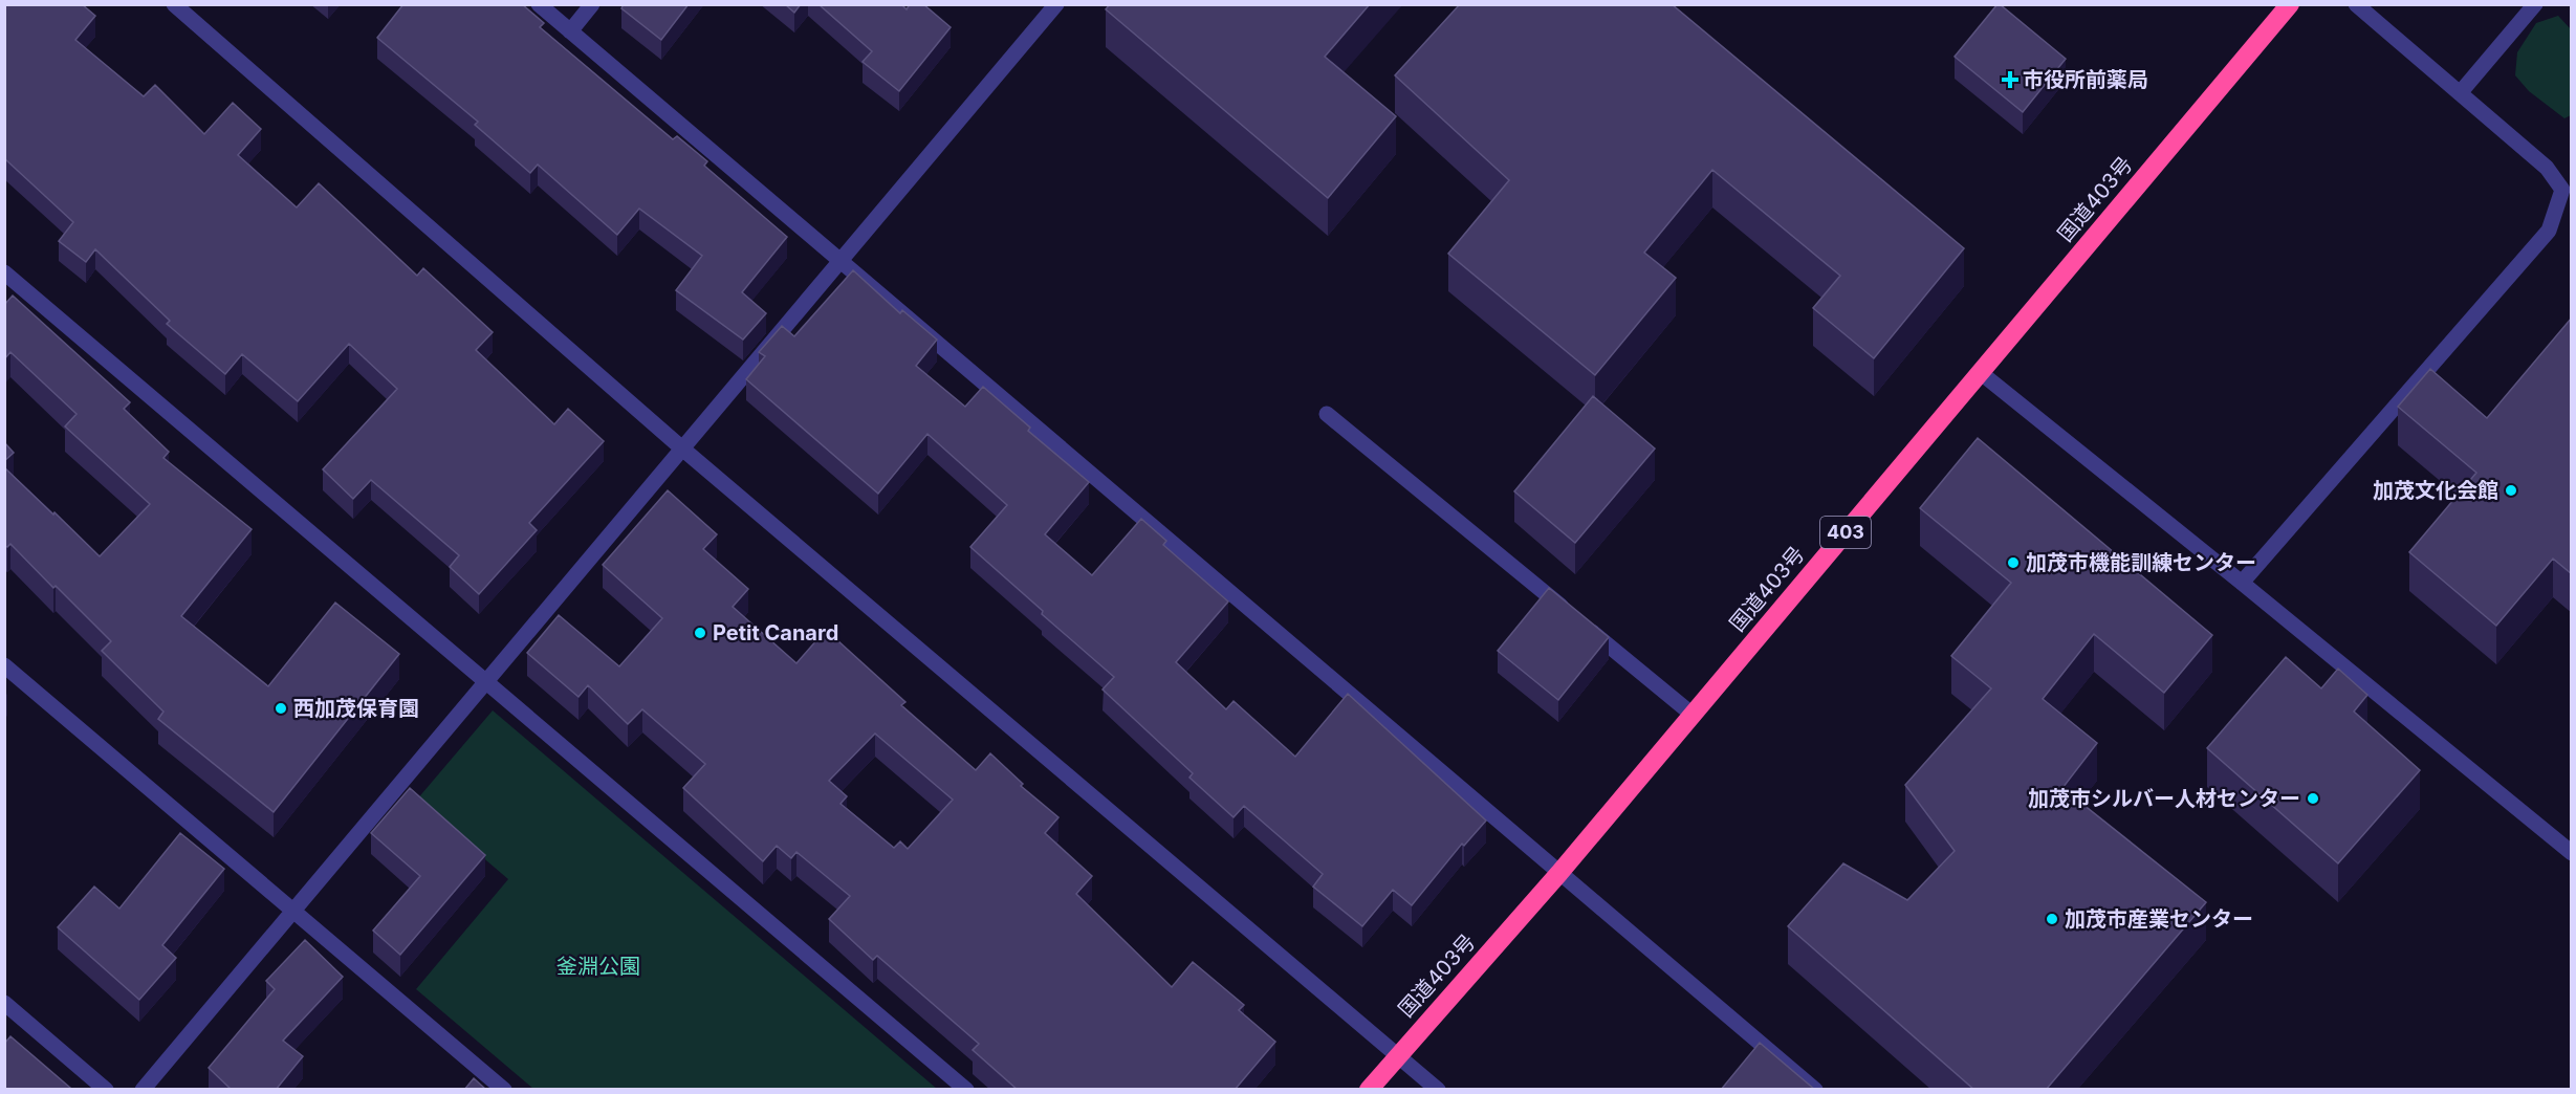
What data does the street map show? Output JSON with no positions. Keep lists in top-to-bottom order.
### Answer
{
  "streets": {
    "highway": ["国道403号", "403"]
  },
  "crossings": [
    ["国道403号", "403"]
  ],
  "parks": ["釜淵公園"],
  "places": {
    "health": ["市役所前薬局"],
    "other": [
      "加茂文化会館",
      "加茂市機能訓練センター",
      "Petit Canard",
      "西加茂保育園",
      "加茂市シルバー人材センター",
      "加茂市産業センター"
    ]
  }
}
